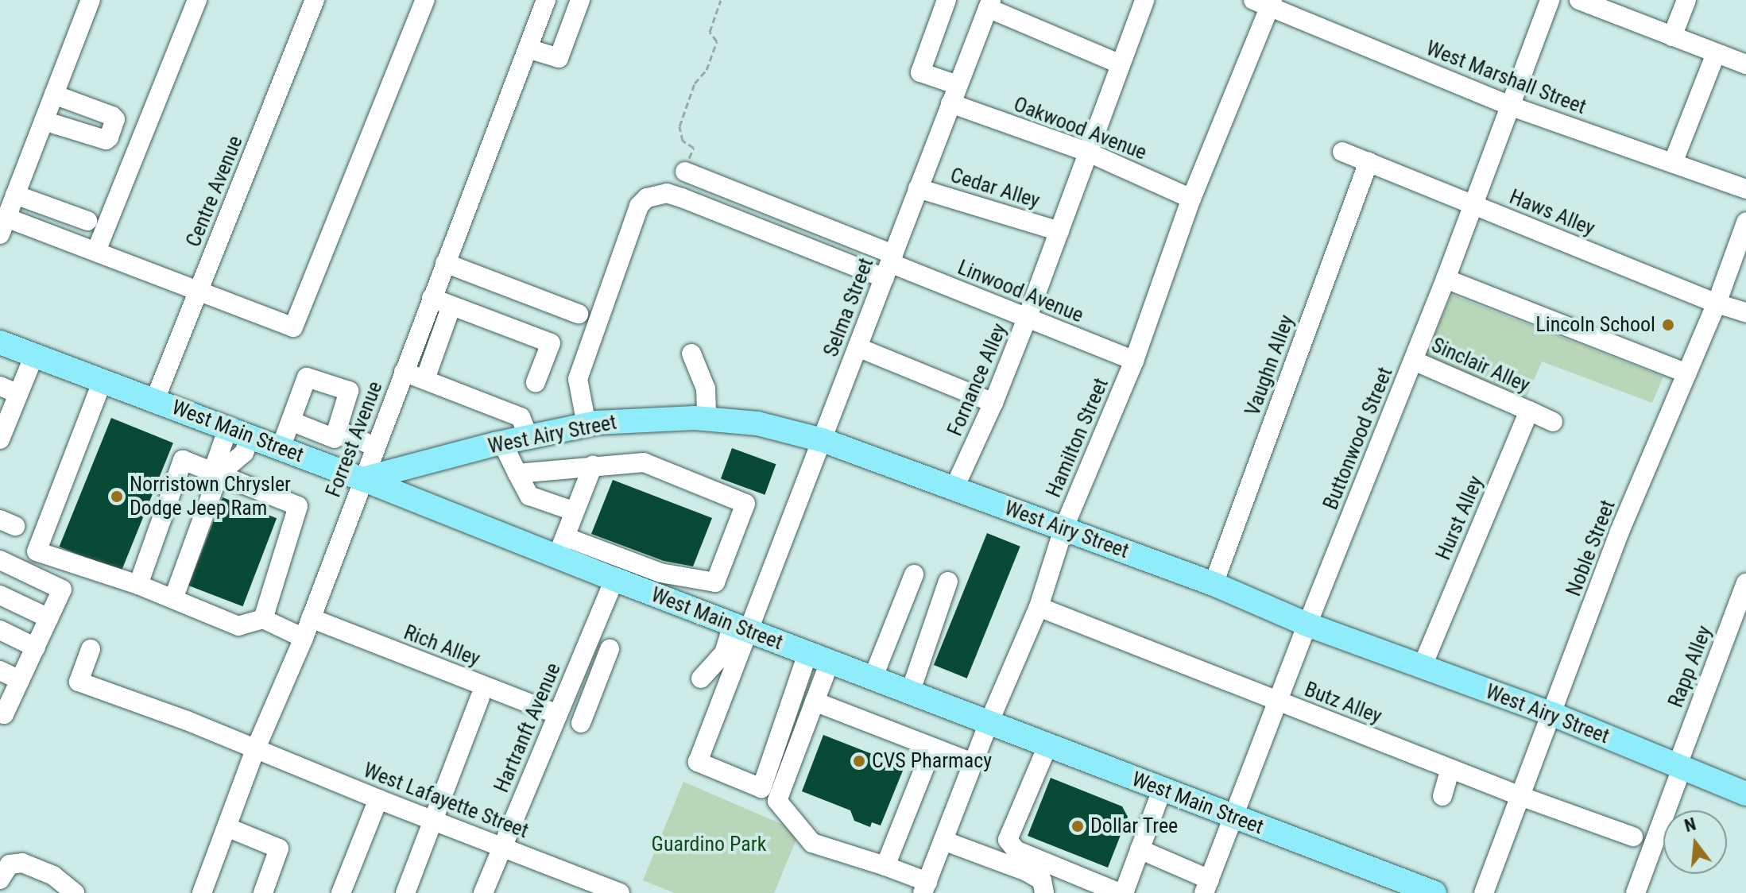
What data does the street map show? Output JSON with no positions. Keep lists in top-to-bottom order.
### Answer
{
  "streets": {
    "main road": ["West Main Street", "West Airy Street"],
    "street": [
      "West Marshall Street",
      "Oakwood Avenue",
      "Cedar Alley",
      "Centre Avenue",
      "Haws Alley",
      "Linwood Avenue",
      "Selma Street",
      "Vaughn Alley",
      "Sinclair Alley",
      "Fornance Alley",
      "Hamilton Street",
      "Buttonwood Street",
      "Forrest Avenue",
      "Hurst Alley",
      "Noble Street",
      "Rich Alley",
      "Rapp Alley",
      "Butz Alley",
      "Hartranft Avenue",
      "West Lafayette Street"
    ]
  },
  "crossings": [
    ["West Marshall Street", "Hamilton Street"],
    ["West Marshall Street", "Buttonwood Street"],
    ["Oakwood Avenue", "Selma Street"],
    ["Oakwood Avenue", "Fornance Alley"],
    ["Oakwood Avenue", "Hamilton Street"],
    ["Cedar Alley", "Selma Street"],
    ["Cedar Alley", "Fornance Alley"],
    ["Centre Avenue", "West Main Street"],
    ["Haws Alley", "Vaughn Alley"],
    ["Haws Alley", "Buttonwood Street"],
    ["Haws Alley", "Noble Street"],
    ["Linwood Avenue", "Selma Street"],
    ["Linwood Avenue", "Fornance Alley"],
    ["Linwood Avenue", "Hamilton Street"],
    ["Selma Street", "West Main Street"],
    ["Selma Street", "West Airy Street"],
    ["Vaughn Alley", "West Airy Street"],
    ["Sinclair Alley", "Buttonwood Street"],
    ["Sinclair Alley", "Hurst Alley"],
    ["Fornance Alley", "West Airy Street"],
    ["West Main Street", "West Airy Street"],
    ["West Main Street", "Hamilton Street"],
    ["West Main Street", "Buttonwood Street"],
    ["West Main Street", "Forrest Avenue"],
    ["West Main Street", "Hartranft Avenue"],
    ["West Airy Street", "Hamilton Street"],
    ["West Airy Street", "Buttonwood Street"],
    ["West Airy Street", "Forrest Avenue"],
    ["West Airy Street", "Hurst Alley"],
    ["West Airy Street", "Noble Street"],
    ["West Airy Street", "Rapp Alley"],
    ["Hamilton Street", "Butz Alley"],
    ["Buttonwood Street", "Butz Alley"],
    ["Forrest Avenue", "Rich Alley"],
    ["Forrest Avenue", "West Lafayette Street"],
    ["Noble Street", "Butz Alley"],
    ["Rich Alley", "Hartranft Avenue"],
    ["Hartranft Avenue", "West Lafayette Street"]
  ],
  "parks": ["Guardino Park"],
  "places": [
    "Lincoln School",
    "Norristown Chrysler Dodge Jeep Ram",
    "CVS Pharmacy",
    "Dollar Tree"
  ],
  "north": "top"
}
